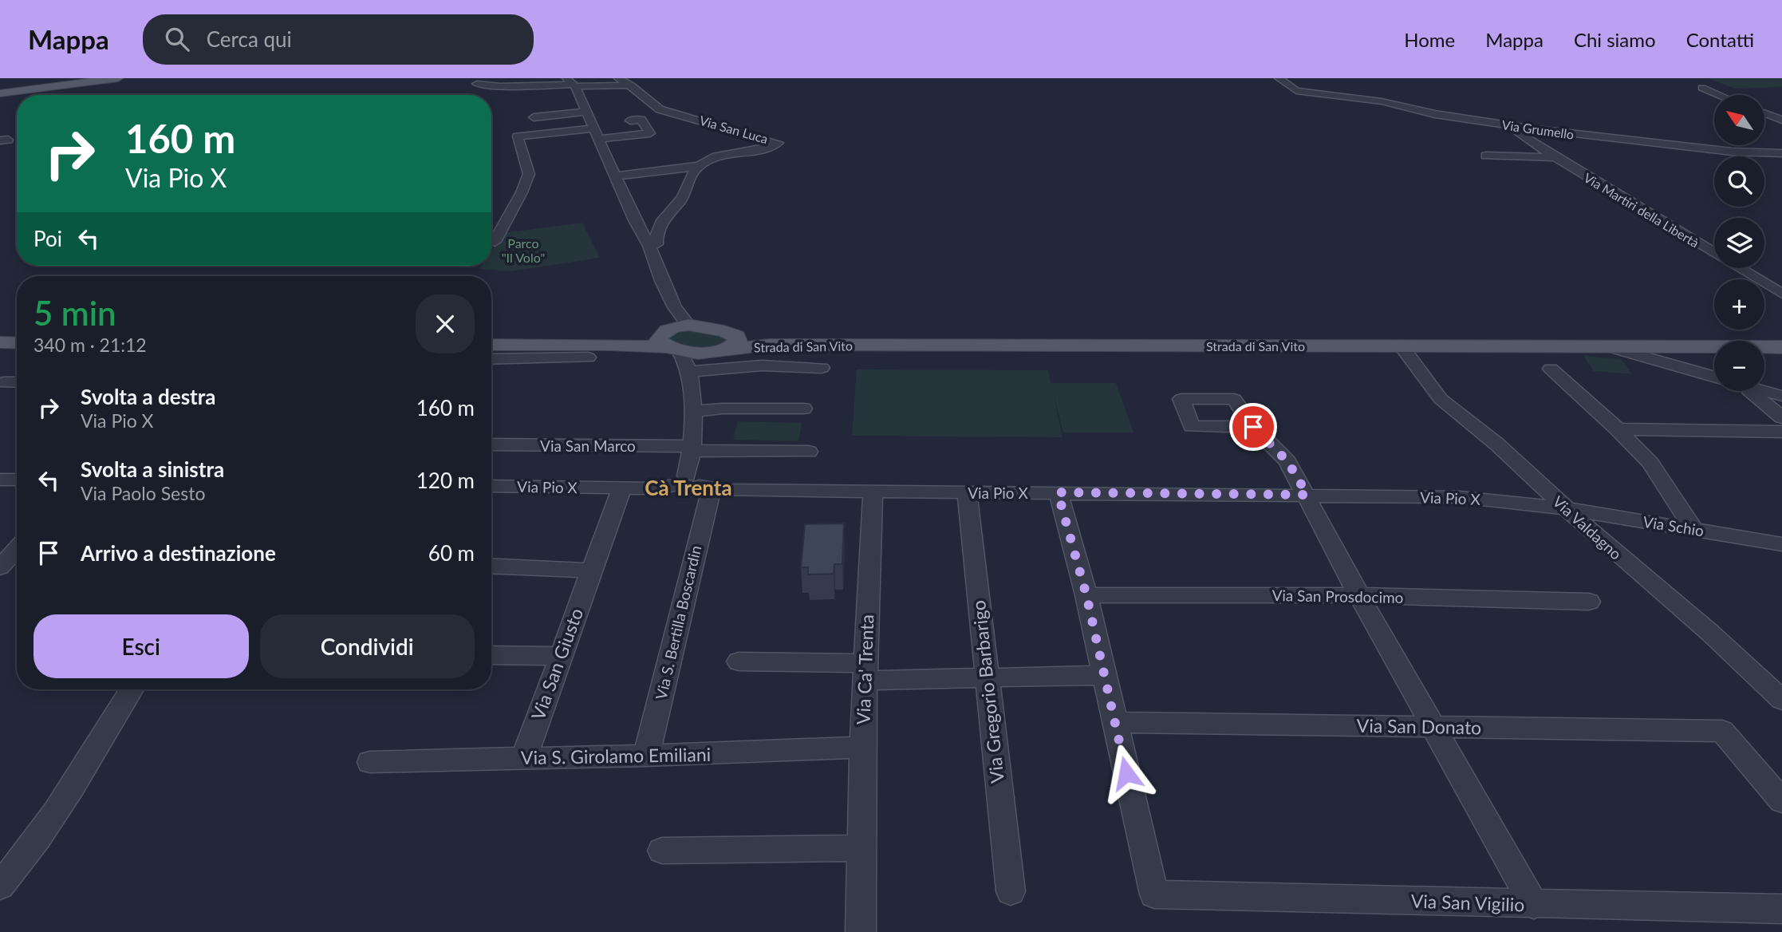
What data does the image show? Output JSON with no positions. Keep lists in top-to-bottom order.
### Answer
{
  "streets": {
    "main road": ["Strada di San Vito"],
    "street": [
      "Via San Luca",
      "Via Grumello",
      "Via Martiri della Libertà",
      "Via San Marco",
      "Via Pio X",
      "Via Schio",
      "Via Valdagno",
      "Via San Prosdocimo",
      "Via S. Bertilla Boscardin",
      "Via San Giusto",
      "Via Ca' Trenta",
      "Via Gregorio Barbarigo",
      "Via San Donato",
      "Via S. Girolamo Emiliani",
      "Via San Vigilio"
    ]
  },
  "crossings": [
    ["Via Grumello", "Via Martiri della Libertà"],
    ["Strada di San Vito", "Via Valdagno"],
    ["Via San Marco", "Via S. Bertilla Boscardin"],
    ["Via Pio X", "Via Schio"],
    ["Via Pio X", "Via Valdagno"],
    ["Via Pio X", "Via S. Bertilla Boscardin"],
    ["Via Pio X", "Via San Giusto"],
    ["Via Pio X", "Via Ca' Trenta"],
    ["Via Pio X", "Via Gregorio Barbarigo"],
    ["Via Schio", "Via Valdagno"],
    ["Via S. Bertilla Boscardin", "Via S. Girolamo Emiliani"],
    ["Via San Giusto", "Via S. Girolamo Emiliani"],
    ["Via Ca' Trenta", "Via S. Girolamo Emiliani"],
    ["Via San Donato", "Via San Vigilio"]
  ],
  "districts": ["Cà Trenta"],
  "parks": ["Parco \"Il Volo\""],
  "north": "top left",
  "page": {
    "header": "Mappa",
    "search": "Cerca qui",
    "nav": [
      "Home",
      "Mappa",
      "Chi siamo",
      "Contatti"
    ],
    "map_buttons": ["+", "−"],
    "turn": ["160 m", "Via Pio X"],
    "then": "Poi",
    "heading": ["5 min", "340 m · 21:12"],
    "list": [
      {
        "name": "Svolta a destra",
        "note": "Via Pio X",
        "value": "160 m"
      },
      {
        "name": "Svolta a sinistra",
        "note": "Via Paolo Sesto",
        "value": "120 m"
      },
      {
        "name": "Arrivo a destinazione",
        "value": "60 m"
      }
    ],
    "buttons": ["Esci", "Condividi"]
  }
}
